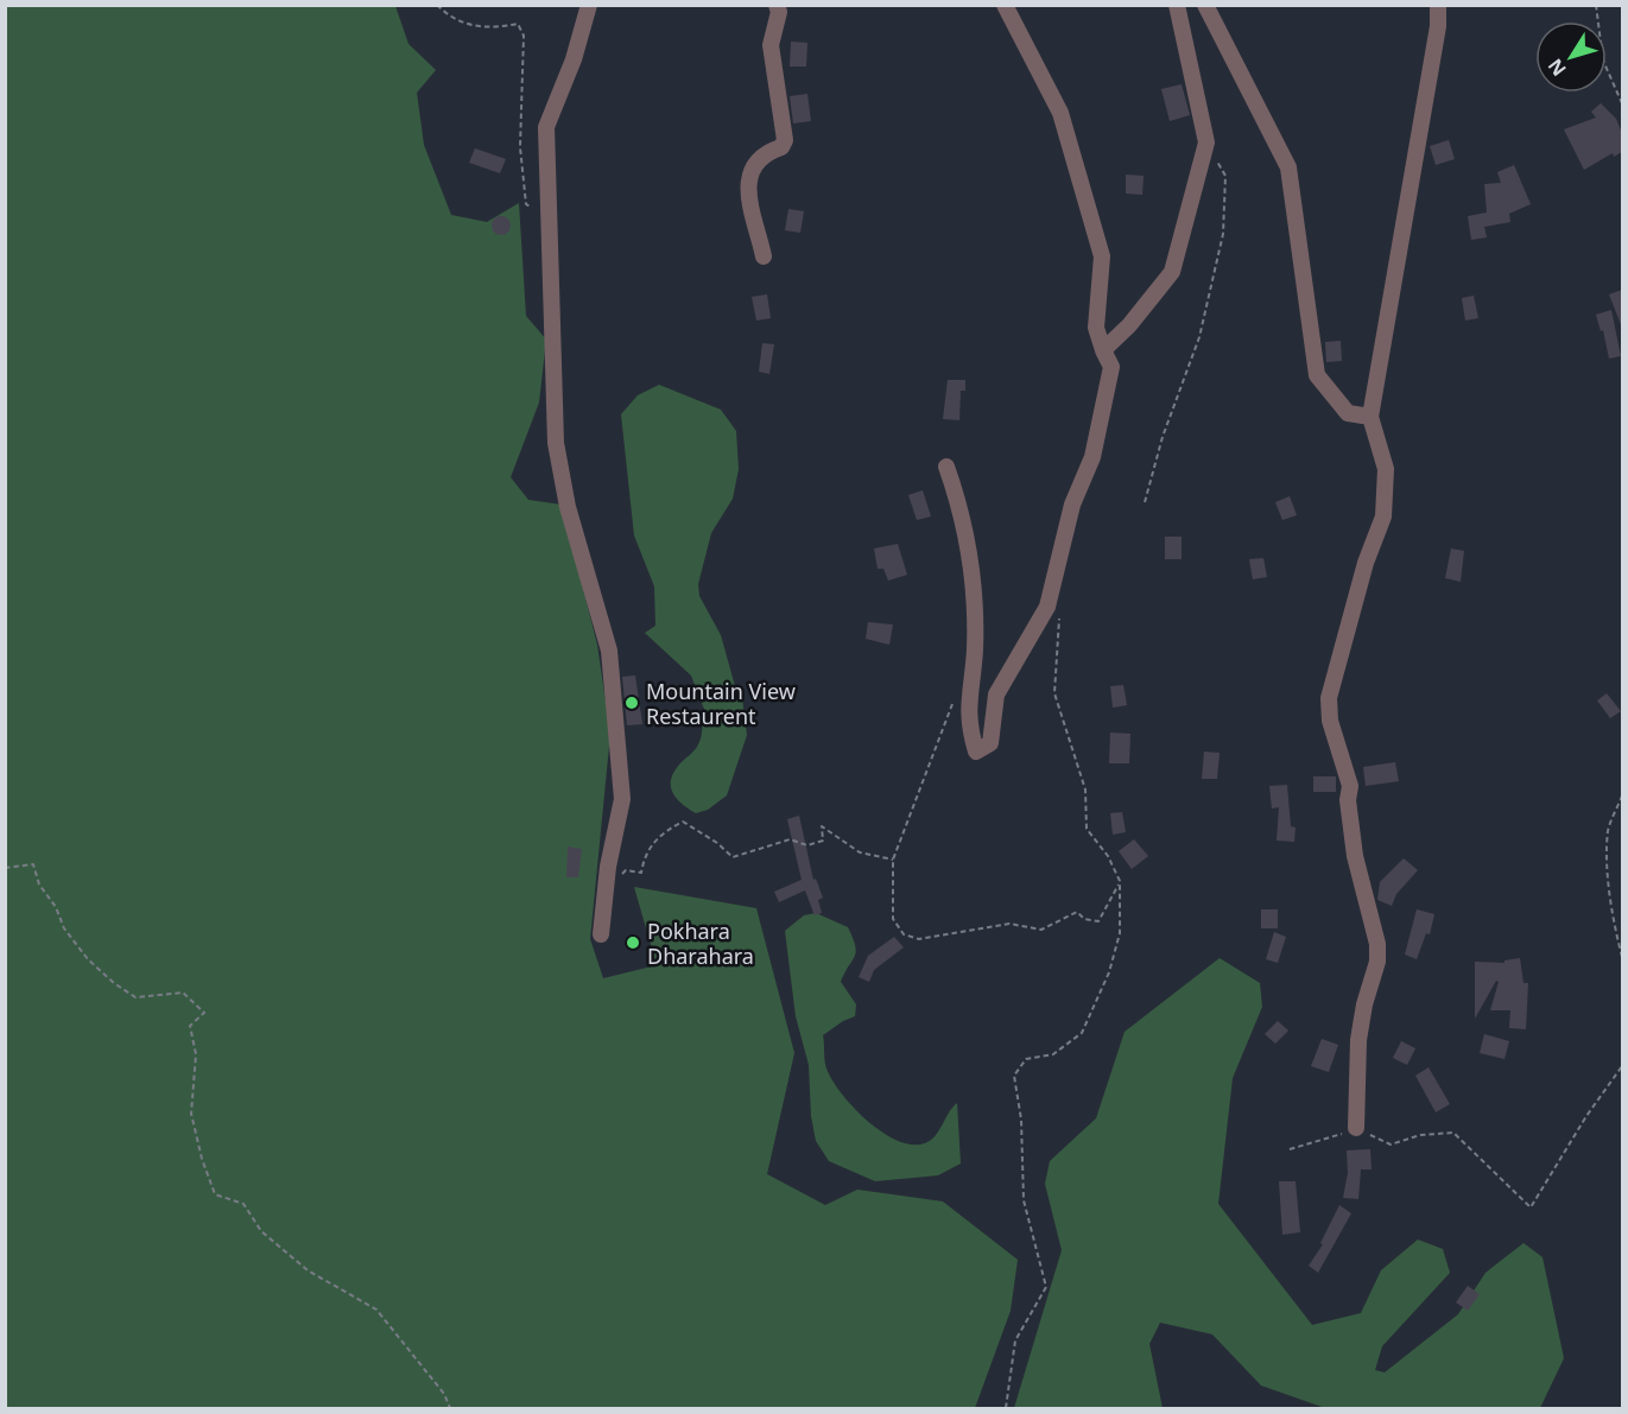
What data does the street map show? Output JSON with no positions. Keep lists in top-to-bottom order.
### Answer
{
  "places": ["Mountain View Restaurent", "Pokhara Dharahara"],
  "north": "bottom left"
}
